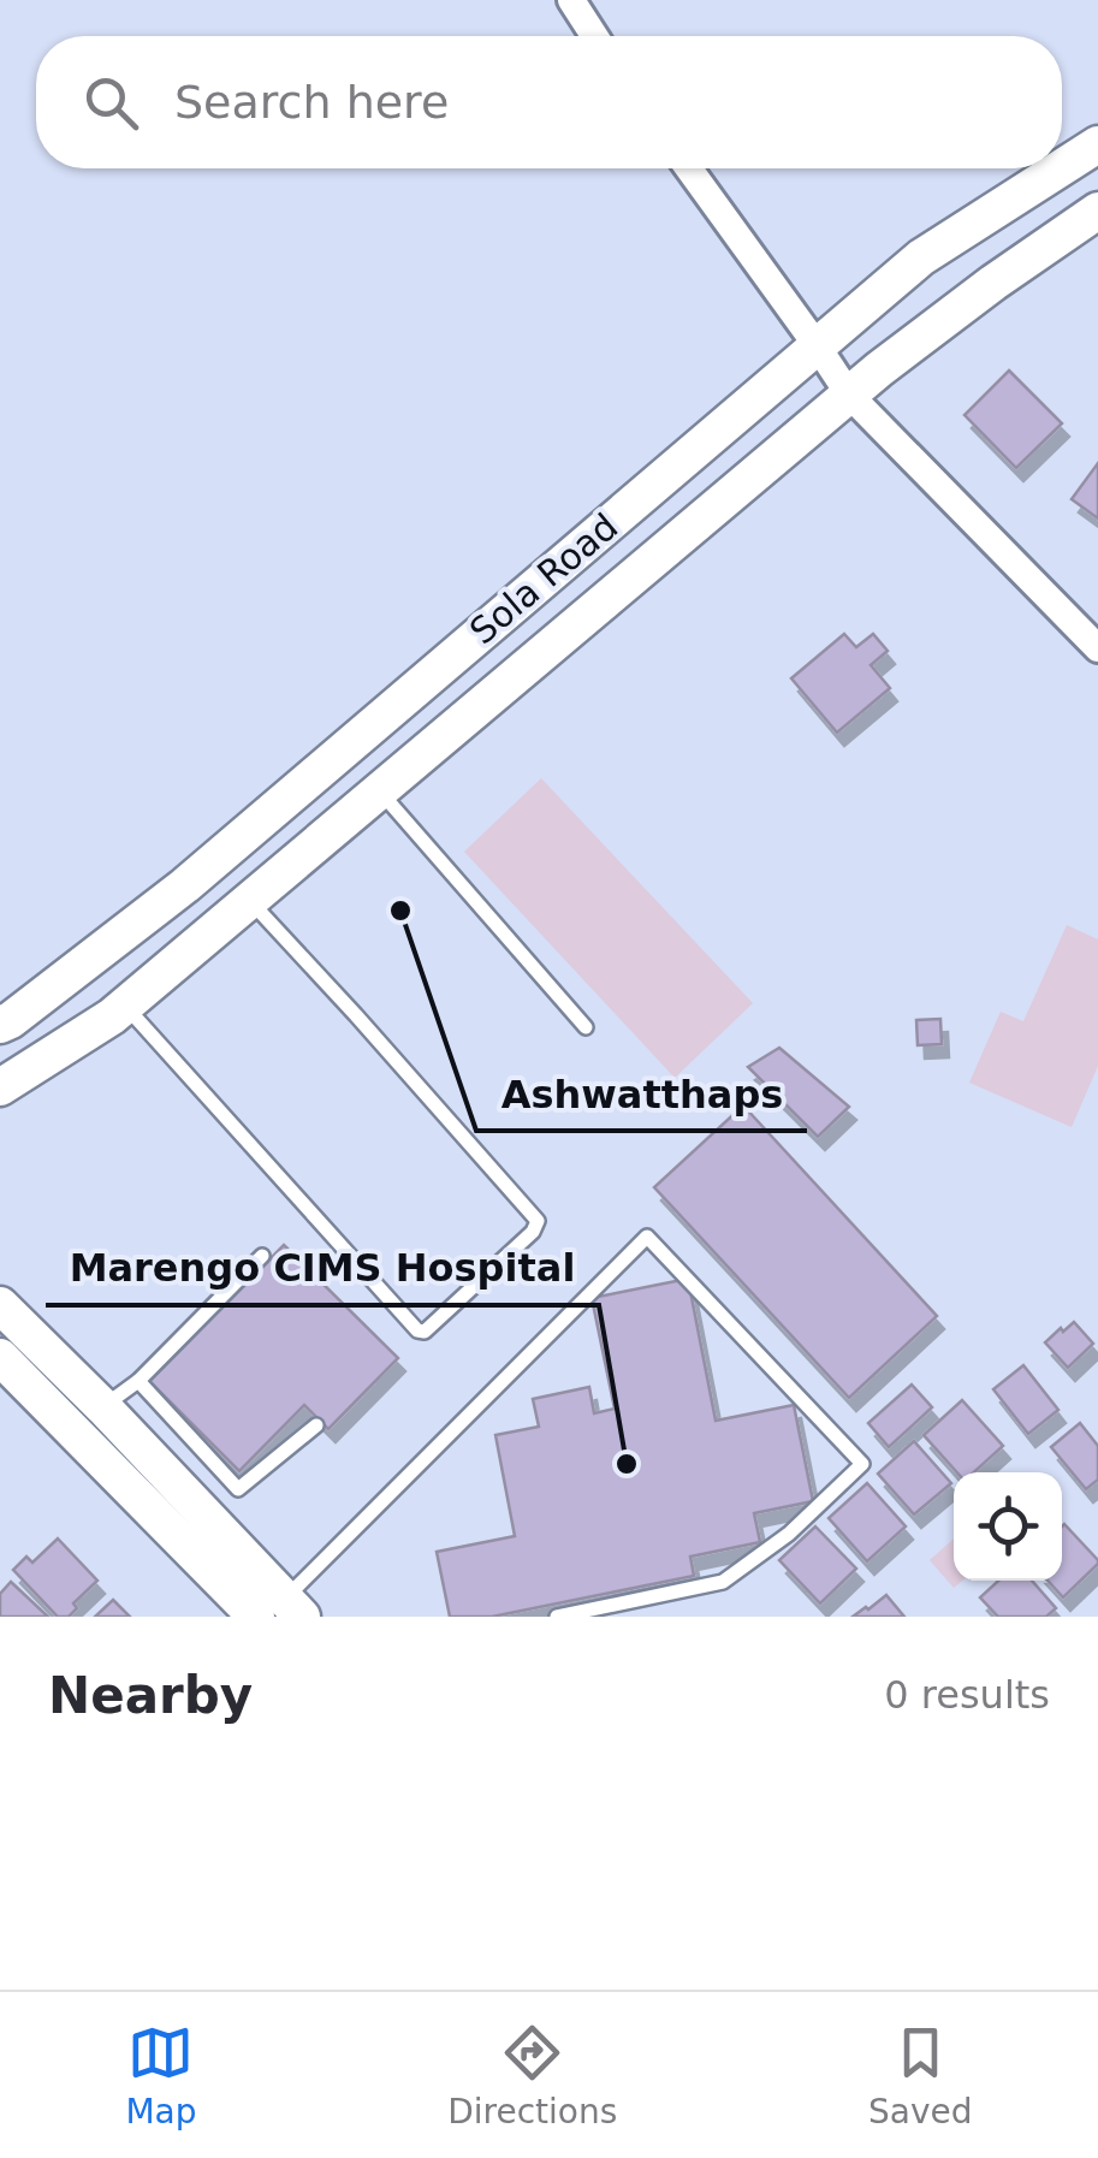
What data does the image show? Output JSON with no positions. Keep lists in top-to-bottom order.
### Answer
{
  "streets": {
    "main road": ["Sola Road"]
  },
  "places": ["Ashwatthaps", "Marengo CIMS Hospital"],
  "page": {
    "search": "Search here",
    "heading": ["Nearby", "0 results"],
    "nav": ["Map", "Directions", "Saved"]
  }
}
